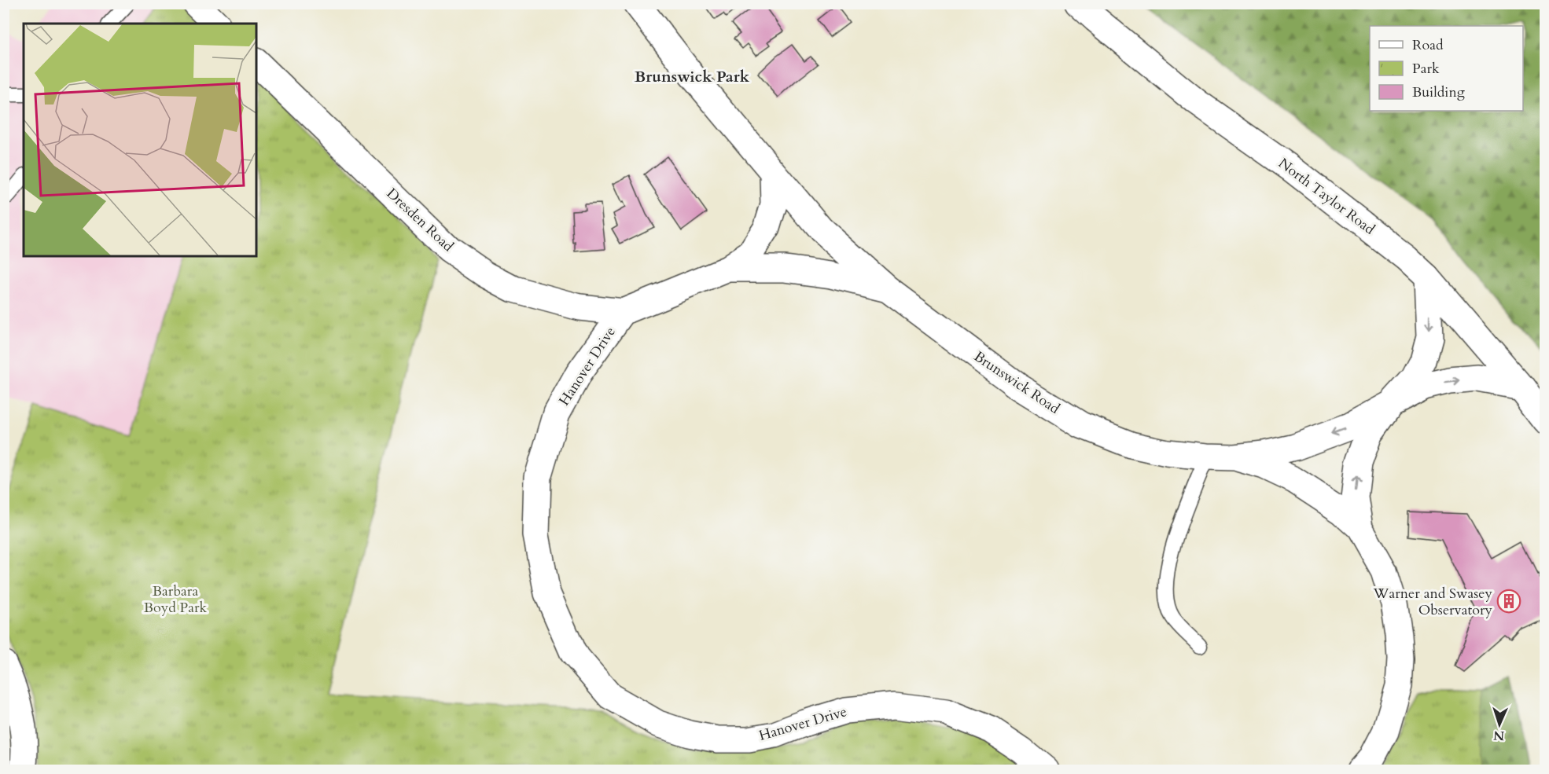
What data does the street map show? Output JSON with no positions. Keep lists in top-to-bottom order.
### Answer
{
  "streets": {
    "street": [
      "North Taylor Road",
      "Dresden Road",
      "Hanover Drive",
      "Brunswick Road"
    ]
  },
  "crossings": [
    ["North Taylor Road", "Brunswick Road"],
    ["Dresden Road", "Hanover Drive"],
    ["Hanover Drive", "Brunswick Road"]
  ],
  "districts": ["Brunswick Park"],
  "parks": ["Barbara Boyd Park"],
  "places": {
    "building": ["Warner and Swasey Observatory"]
  },
  "legend": ["Road", "Park", "Building"],
  "north": "bottom"
}
